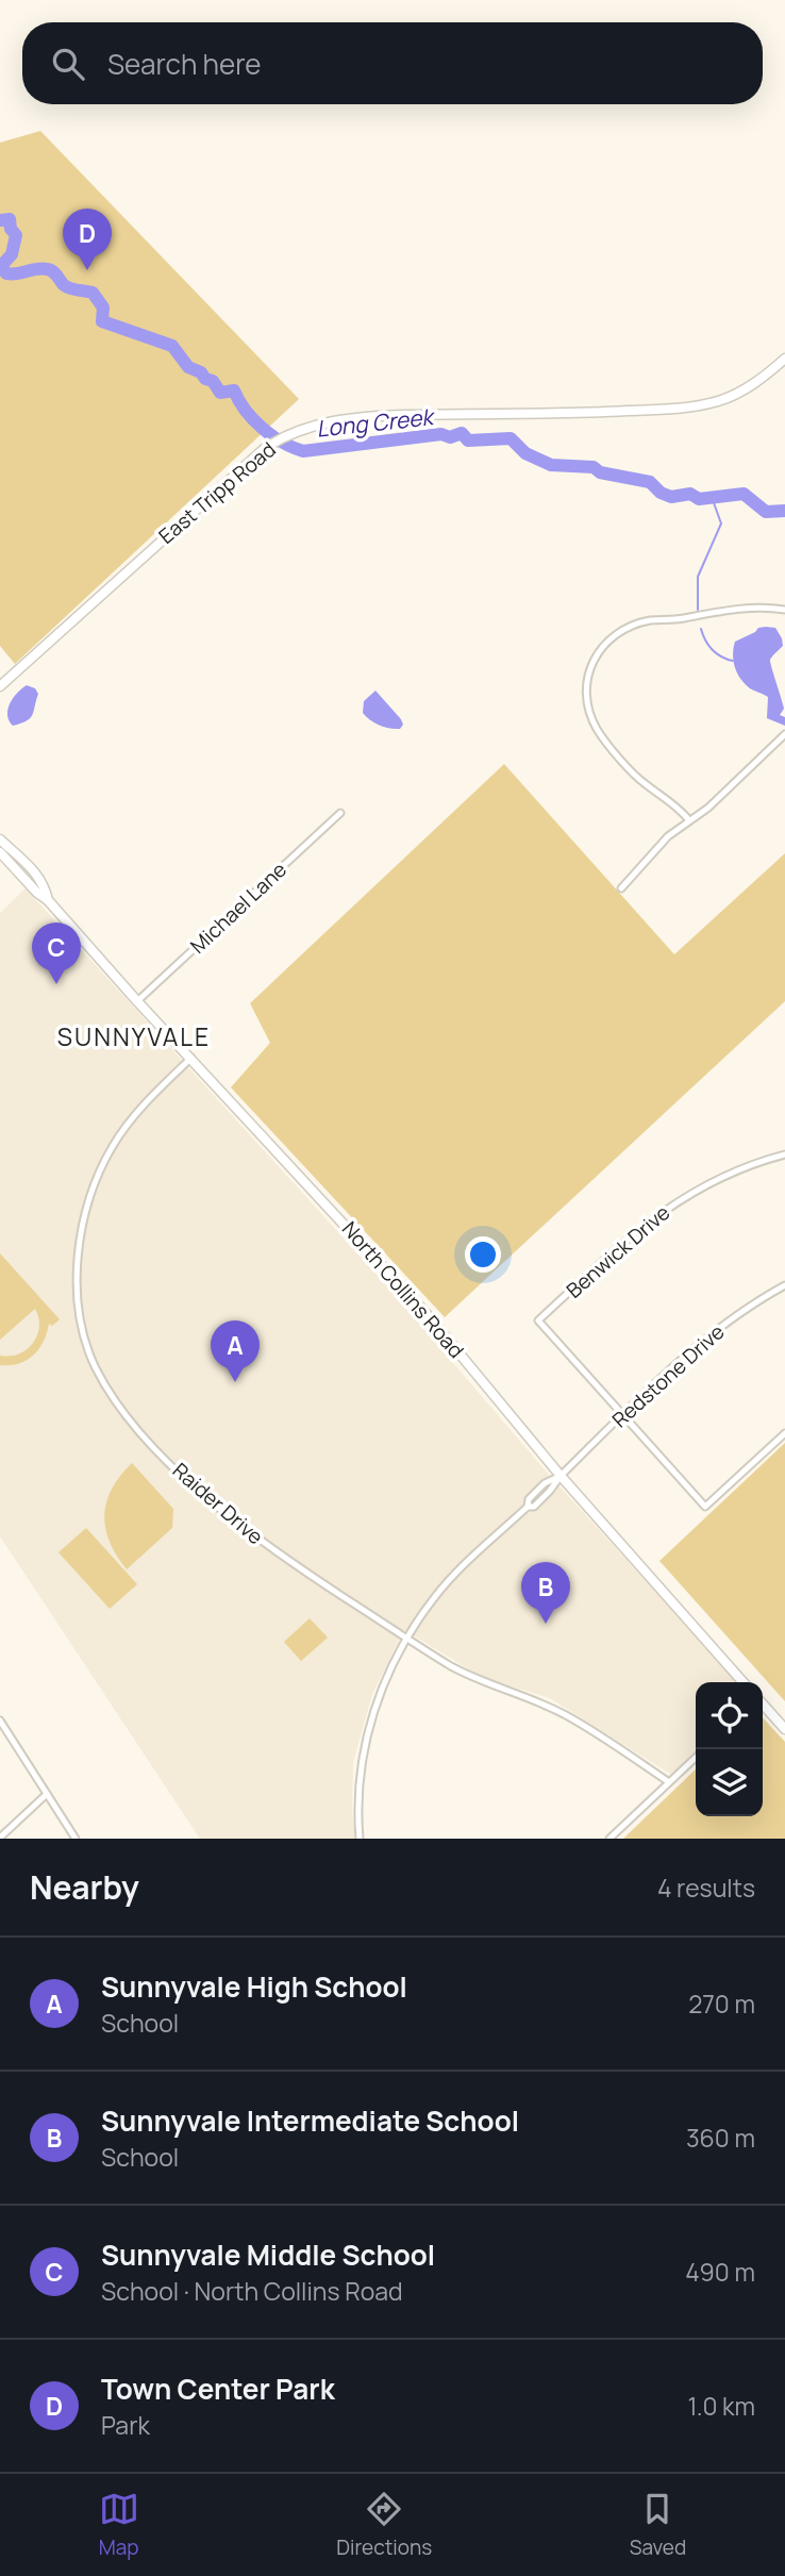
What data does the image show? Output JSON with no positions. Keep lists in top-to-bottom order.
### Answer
{
  "streets": {
    "street": [
      "East Tripp Road",
      "Michael Lane",
      "Benwick Drive",
      "North Collins Road",
      "Redstone Drive",
      "Raider Drive"
    ]
  },
  "crossings": [
    ["Michael Lane", "North Collins Road"],
    ["Benwick Drive", "Redstone Drive"],
    ["North Collins Road", "Redstone Drive"],
    ["North Collins Road", "Raider Drive"],
    ["Redstone Drive", "Raider Drive"]
  ],
  "districts": ["SUNNYVALE"],
  "water": ["Long Creek"],
  "page": {
    "search": "Search here",
    "pins": [
      "D",
      "C",
      "A",
      "B"
    ],
    "heading": ["Nearby", "4 results"],
    "list": [
      {
        "mark": "A",
        "name": "Sunnyvale High School",
        "note": "School",
        "value": "270 m"
      },
      {
        "mark": "B",
        "name": "Sunnyvale Intermediate School",
        "note": "School",
        "value": "360 m"
      },
      {
        "mark": "C",
        "name": "Sunnyvale Middle School",
        "note": "School · North Collins Road",
        "value": "490 m"
      },
      {
        "mark": "D",
        "name": "Town Center Park",
        "note": "Park",
        "value": "1.0 km"
      }
    ],
    "nav": ["Map", "Directions", "Saved"]
  }
}
